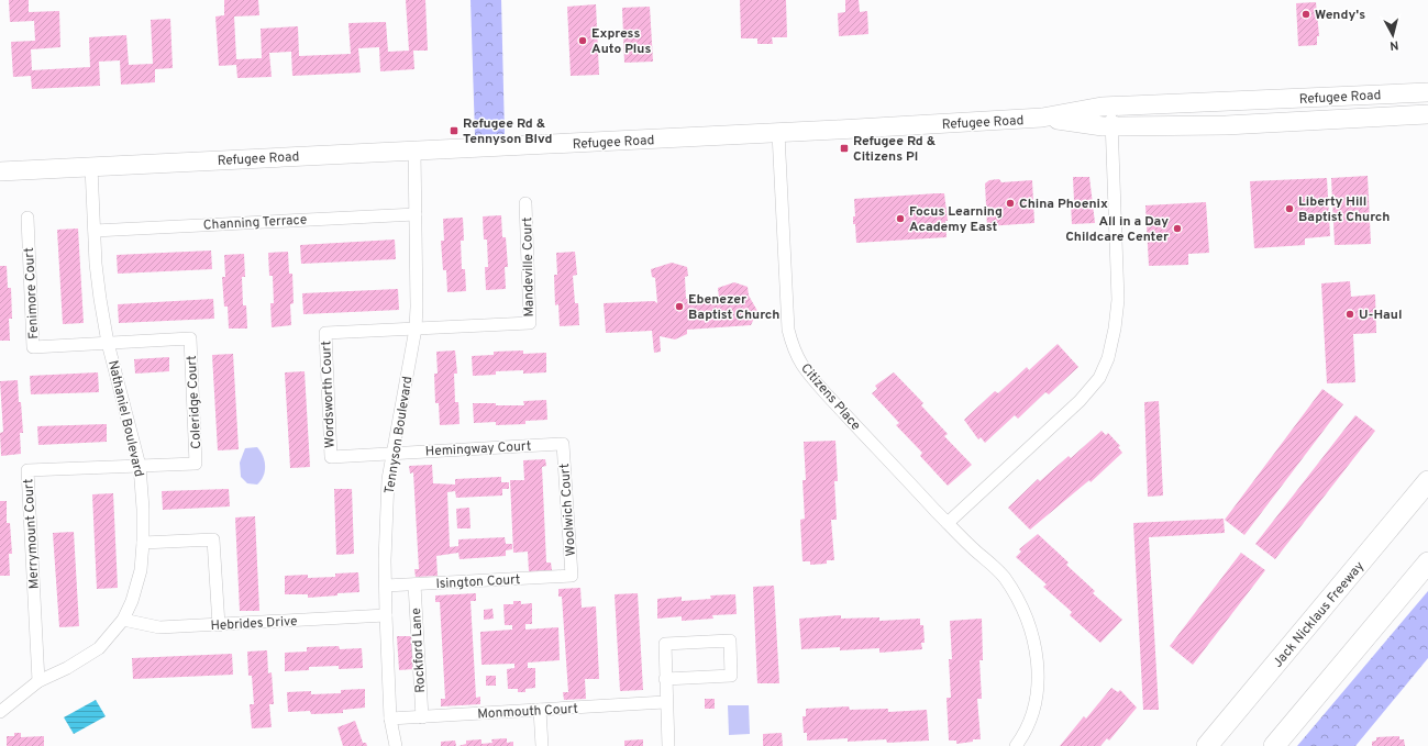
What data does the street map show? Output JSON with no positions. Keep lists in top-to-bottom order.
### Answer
{
  "streets": {
    "highway": ["Jack Nicklaus Freeway"],
    "main road": ["Refugee Road"],
    "street": [
      "Channing Terrace",
      "Mandeville Court",
      "Fenimore Court",
      "Wordsworth Court",
      "Citizens Place",
      "Coleridge Court",
      "Nathaniel Boulevard",
      "Tennyson Boulevard",
      "Hemingway Court",
      "Woolwich Court",
      "Merrymount Court",
      "Isington Court",
      "Hebrides Drive",
      "Rockford Lane",
      "Monmouth Court"
    ]
  },
  "crossings": [
    ["Refugee Road", "Citizens Place"],
    ["Refugee Road", "Nathaniel Boulevard"],
    ["Refugee Road", "Tennyson Boulevard"],
    ["Channing Terrace", "Nathaniel Boulevard"],
    ["Channing Terrace", "Tennyson Boulevard"],
    ["Mandeville Court", "Wordsworth Court"],
    ["Mandeville Court", "Tennyson Boulevard"],
    ["Fenimore Court", "Coleridge Court"],
    ["Fenimore Court", "Nathaniel Boulevard"],
    ["Wordsworth Court", "Tennyson Boulevard"],
    ["Wordsworth Court", "Hemingway Court"],
    ["Coleridge Court", "Nathaniel Boulevard"],
    ["Coleridge Court", "Merrymount Court"],
    ["Nathaniel Boulevard", "Merrymount Court"],
    ["Nathaniel Boulevard", "Hebrides Drive"],
    ["Tennyson Boulevard", "Hemingway Court"],
    ["Tennyson Boulevard", "Isington Court"],
    ["Tennyson Boulevard", "Hebrides Drive"],
    ["Tennyson Boulevard", "Monmouth Court"],
    ["Hemingway Court", "Woolwich Court"],
    ["Woolwich Court", "Isington Court"],
    ["Isington Court", "Rockford Lane"],
    ["Rockford Lane", "Monmouth Court"]
  ],
  "places": {
    "other": [
      "Wendy's",
      "Express Auto Plus",
      "China Phoenix",
      "Liberty Hill Baptist Church",
      "Focus Learning Academy East",
      "All in a Day Childcare Center",
      "Ebenezer Baptist Church",
      "U-Haul"
    ],
    "transit": ["Refugee Rd & Tennyson Blvd", "Refugee Rd & Citizens Pl"]
  },
  "north": "bottom"
}
